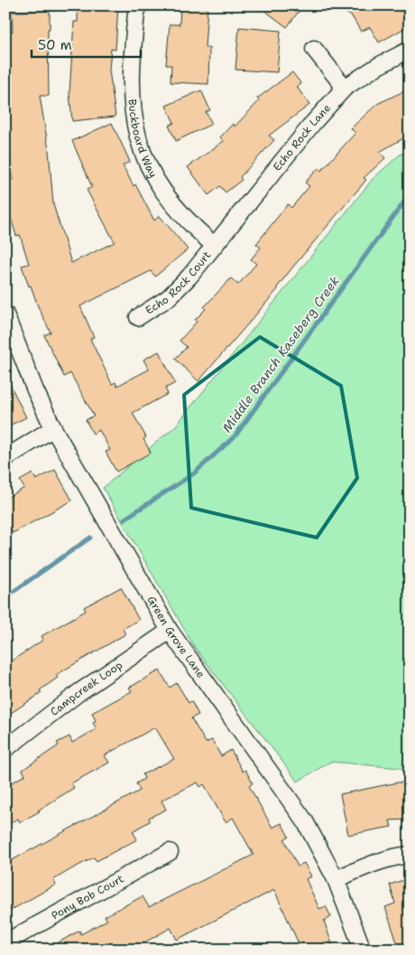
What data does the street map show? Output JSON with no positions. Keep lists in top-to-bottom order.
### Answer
{
  "streets": {
    "street": [
      "Buckboard Way",
      "Echo Rock Lane",
      "Echo Rock Court",
      "Green Grove Lane",
      "Campcreek Loop",
      "Pony Bob Court"
    ]
  },
  "crossings": [
    ["Buckboard Way", "Echo Rock Lane"],
    ["Buckboard Way", "Echo Rock Court"],
    ["Echo Rock Lane", "Echo Rock Court"],
    ["Green Grove Lane", "Campcreek Loop"]
  ],
  "water": ["Middle Branch Kaseberg Creek"],
  "scale_bar": "50 m"
}
